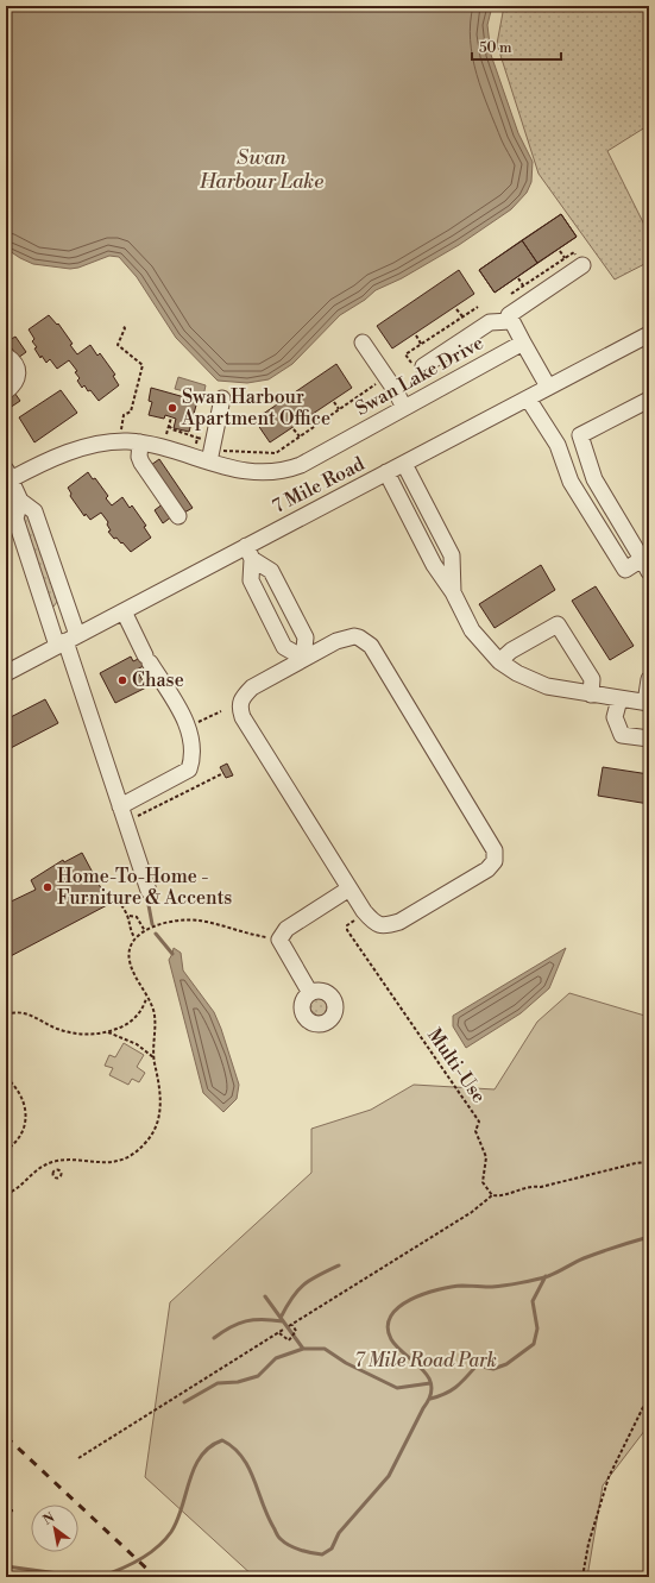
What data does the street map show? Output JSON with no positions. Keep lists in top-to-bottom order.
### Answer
{
  "streets": {
    "street": ["Swan Lake Drive", "7 Mile Road"],
    "path": ["Multi-Use"]
  },
  "water": ["Swan Harbour Lake"],
  "parks": ["7 Mile Road Park"],
  "places": ["Swan Harbour Apartment Office", "Chase", "Home-To-Home - Furniture & Accents"],
  "scale_bar": "50 m",
  "north": "top left"
}
